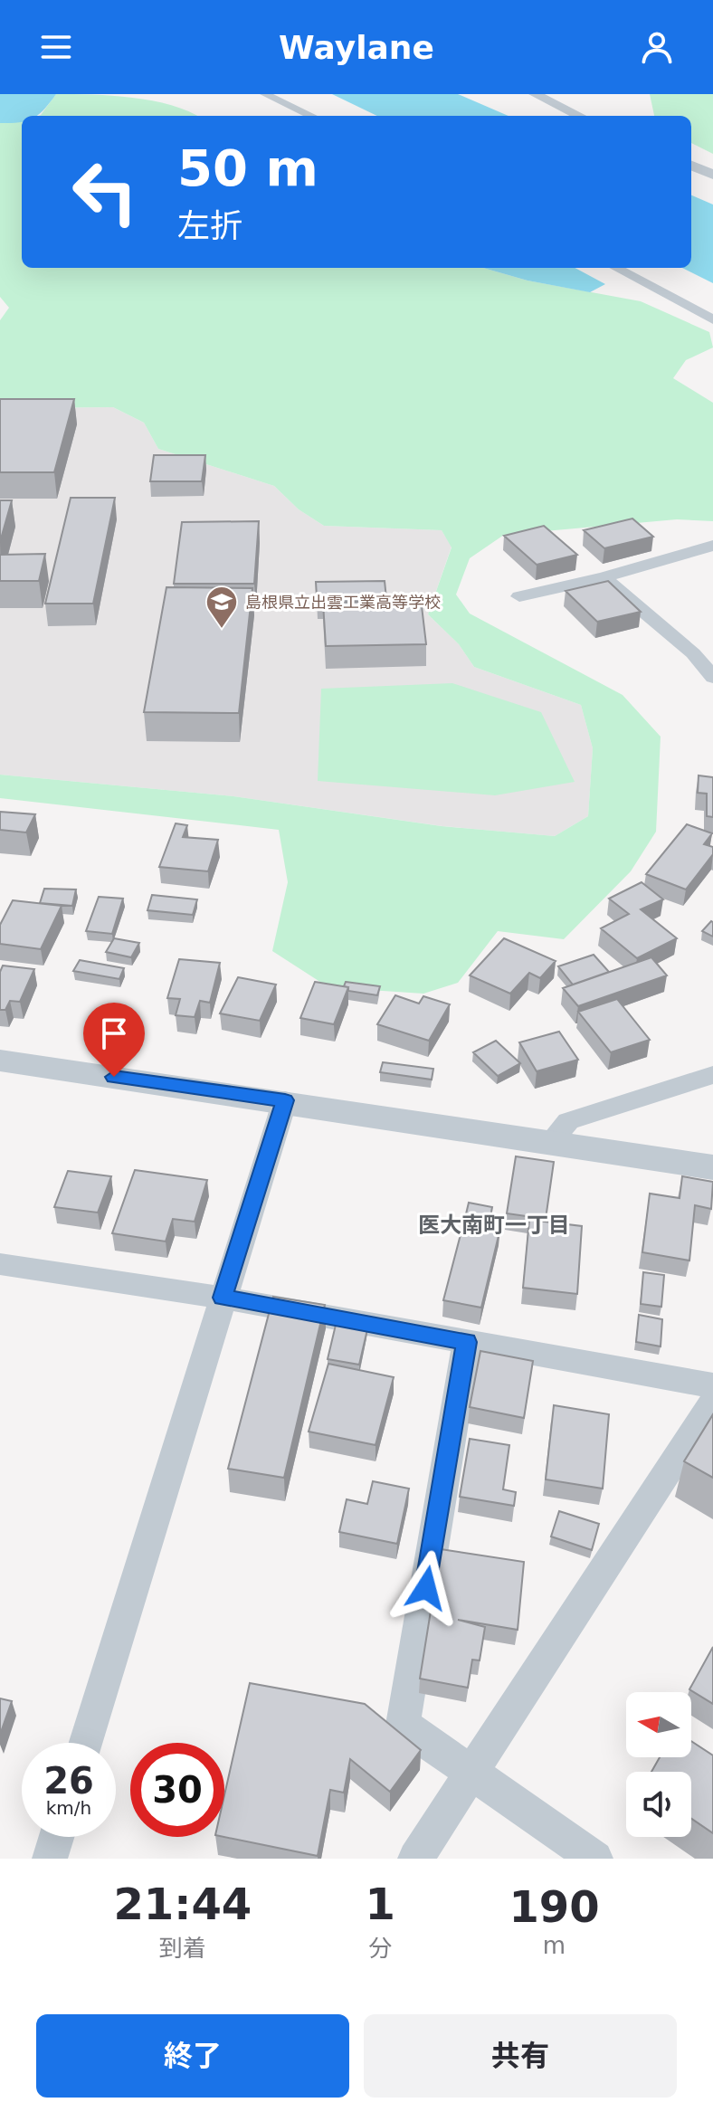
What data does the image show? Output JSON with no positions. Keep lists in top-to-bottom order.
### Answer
{
  "districts": ["医大南町一丁目"],
  "places": {
    "school or university": ["島根県立出雲工業高等学校"]
  },
  "north": "left",
  "page": {
    "header": "Waylane",
    "turn": ["50 m", "左折"],
    "speed": "26 km/h",
    "limit": "30",
    "eta": [
      "21:44",
      "到着",
      "1",
      "分",
      "190",
      "m"
    ],
    "buttons": ["終了", "共有"]
  }
}
